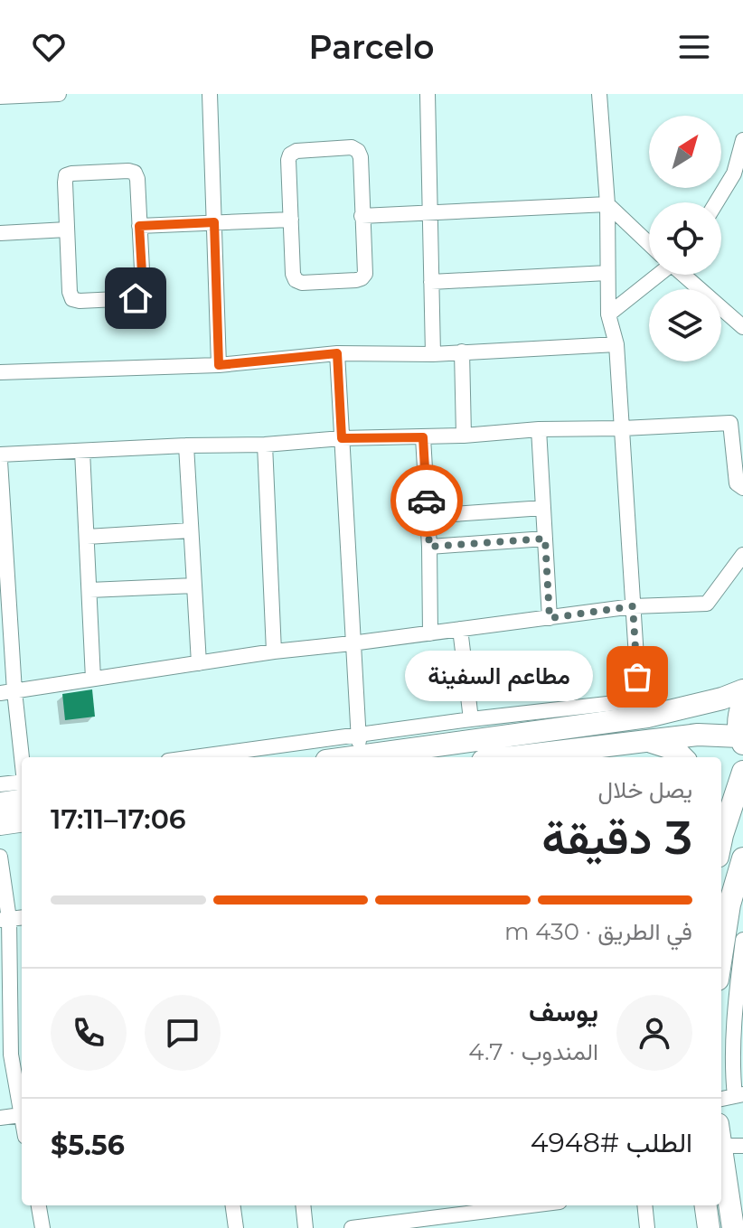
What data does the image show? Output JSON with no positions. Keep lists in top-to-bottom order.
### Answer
{
  "places": ["مطاعم السفينة"],
  "north": "top right",
  "page": {
    "header": "Parcelo",
    "bubble": "مطاعم السفينة",
    "heading": ["3 دقيقة", "يصل خلال", "17:06–17:11"],
    "panel": [
      "يوسف",
      "المندوب · 4.7",
      "الطلب #4948",
      "$5.56"
    ],
    "bar": "في الطريق · 430 m"
  }
}
